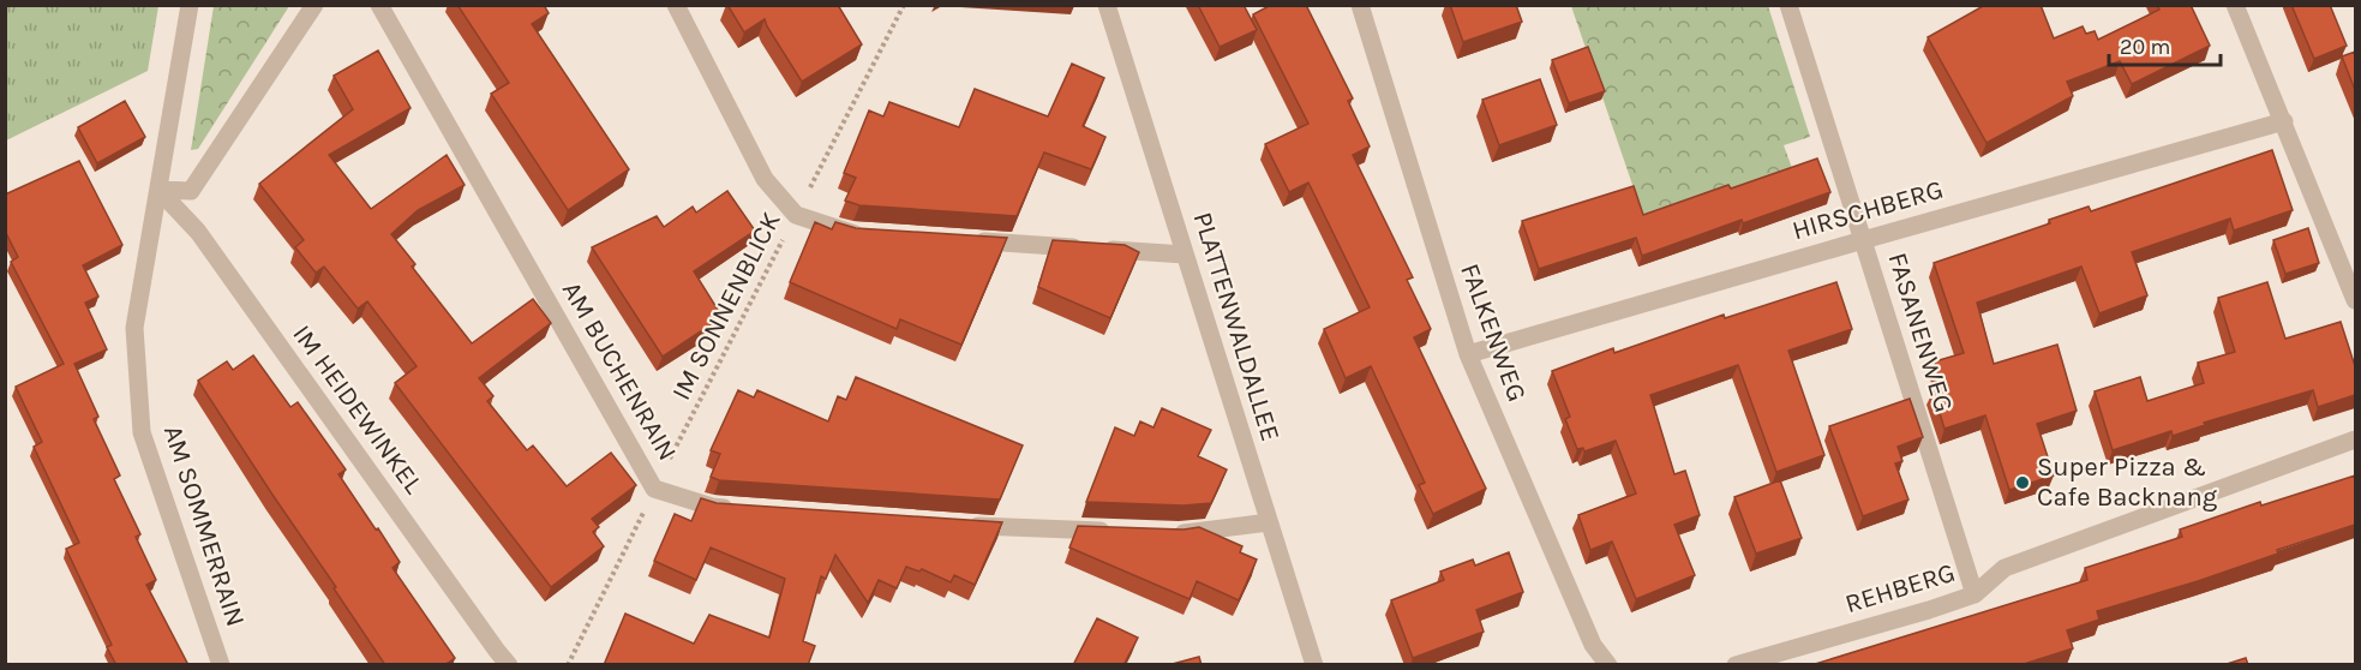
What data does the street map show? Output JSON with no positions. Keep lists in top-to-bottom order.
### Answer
{
  "streets": {
    "street": [
      "HIRSCHBERG",
      "PLATTENWALDALLEE",
      "FALKENWEG",
      "FASANENWEG",
      "AM BUCHENRAIN",
      "IM HEIDEWINKEL",
      "AM SOMMERRAIN",
      "REHBERG"
    ],
    "path": ["IM SONNENBLICK"]
  },
  "crossings": [
    ["HIRSCHBERG", "FALKENWEG"],
    ["HIRSCHBERG", "FASANENWEG"],
    ["IM SONNENBLICK", "AM BUCHENRAIN"],
    ["FASANENWEG", "REHBERG"],
    ["IM HEIDEWINKEL", "AM SOMMERRAIN"]
  ],
  "places": ["Super Pizza & Cafe Backnang"],
  "scale_bar": "20 m"
}
